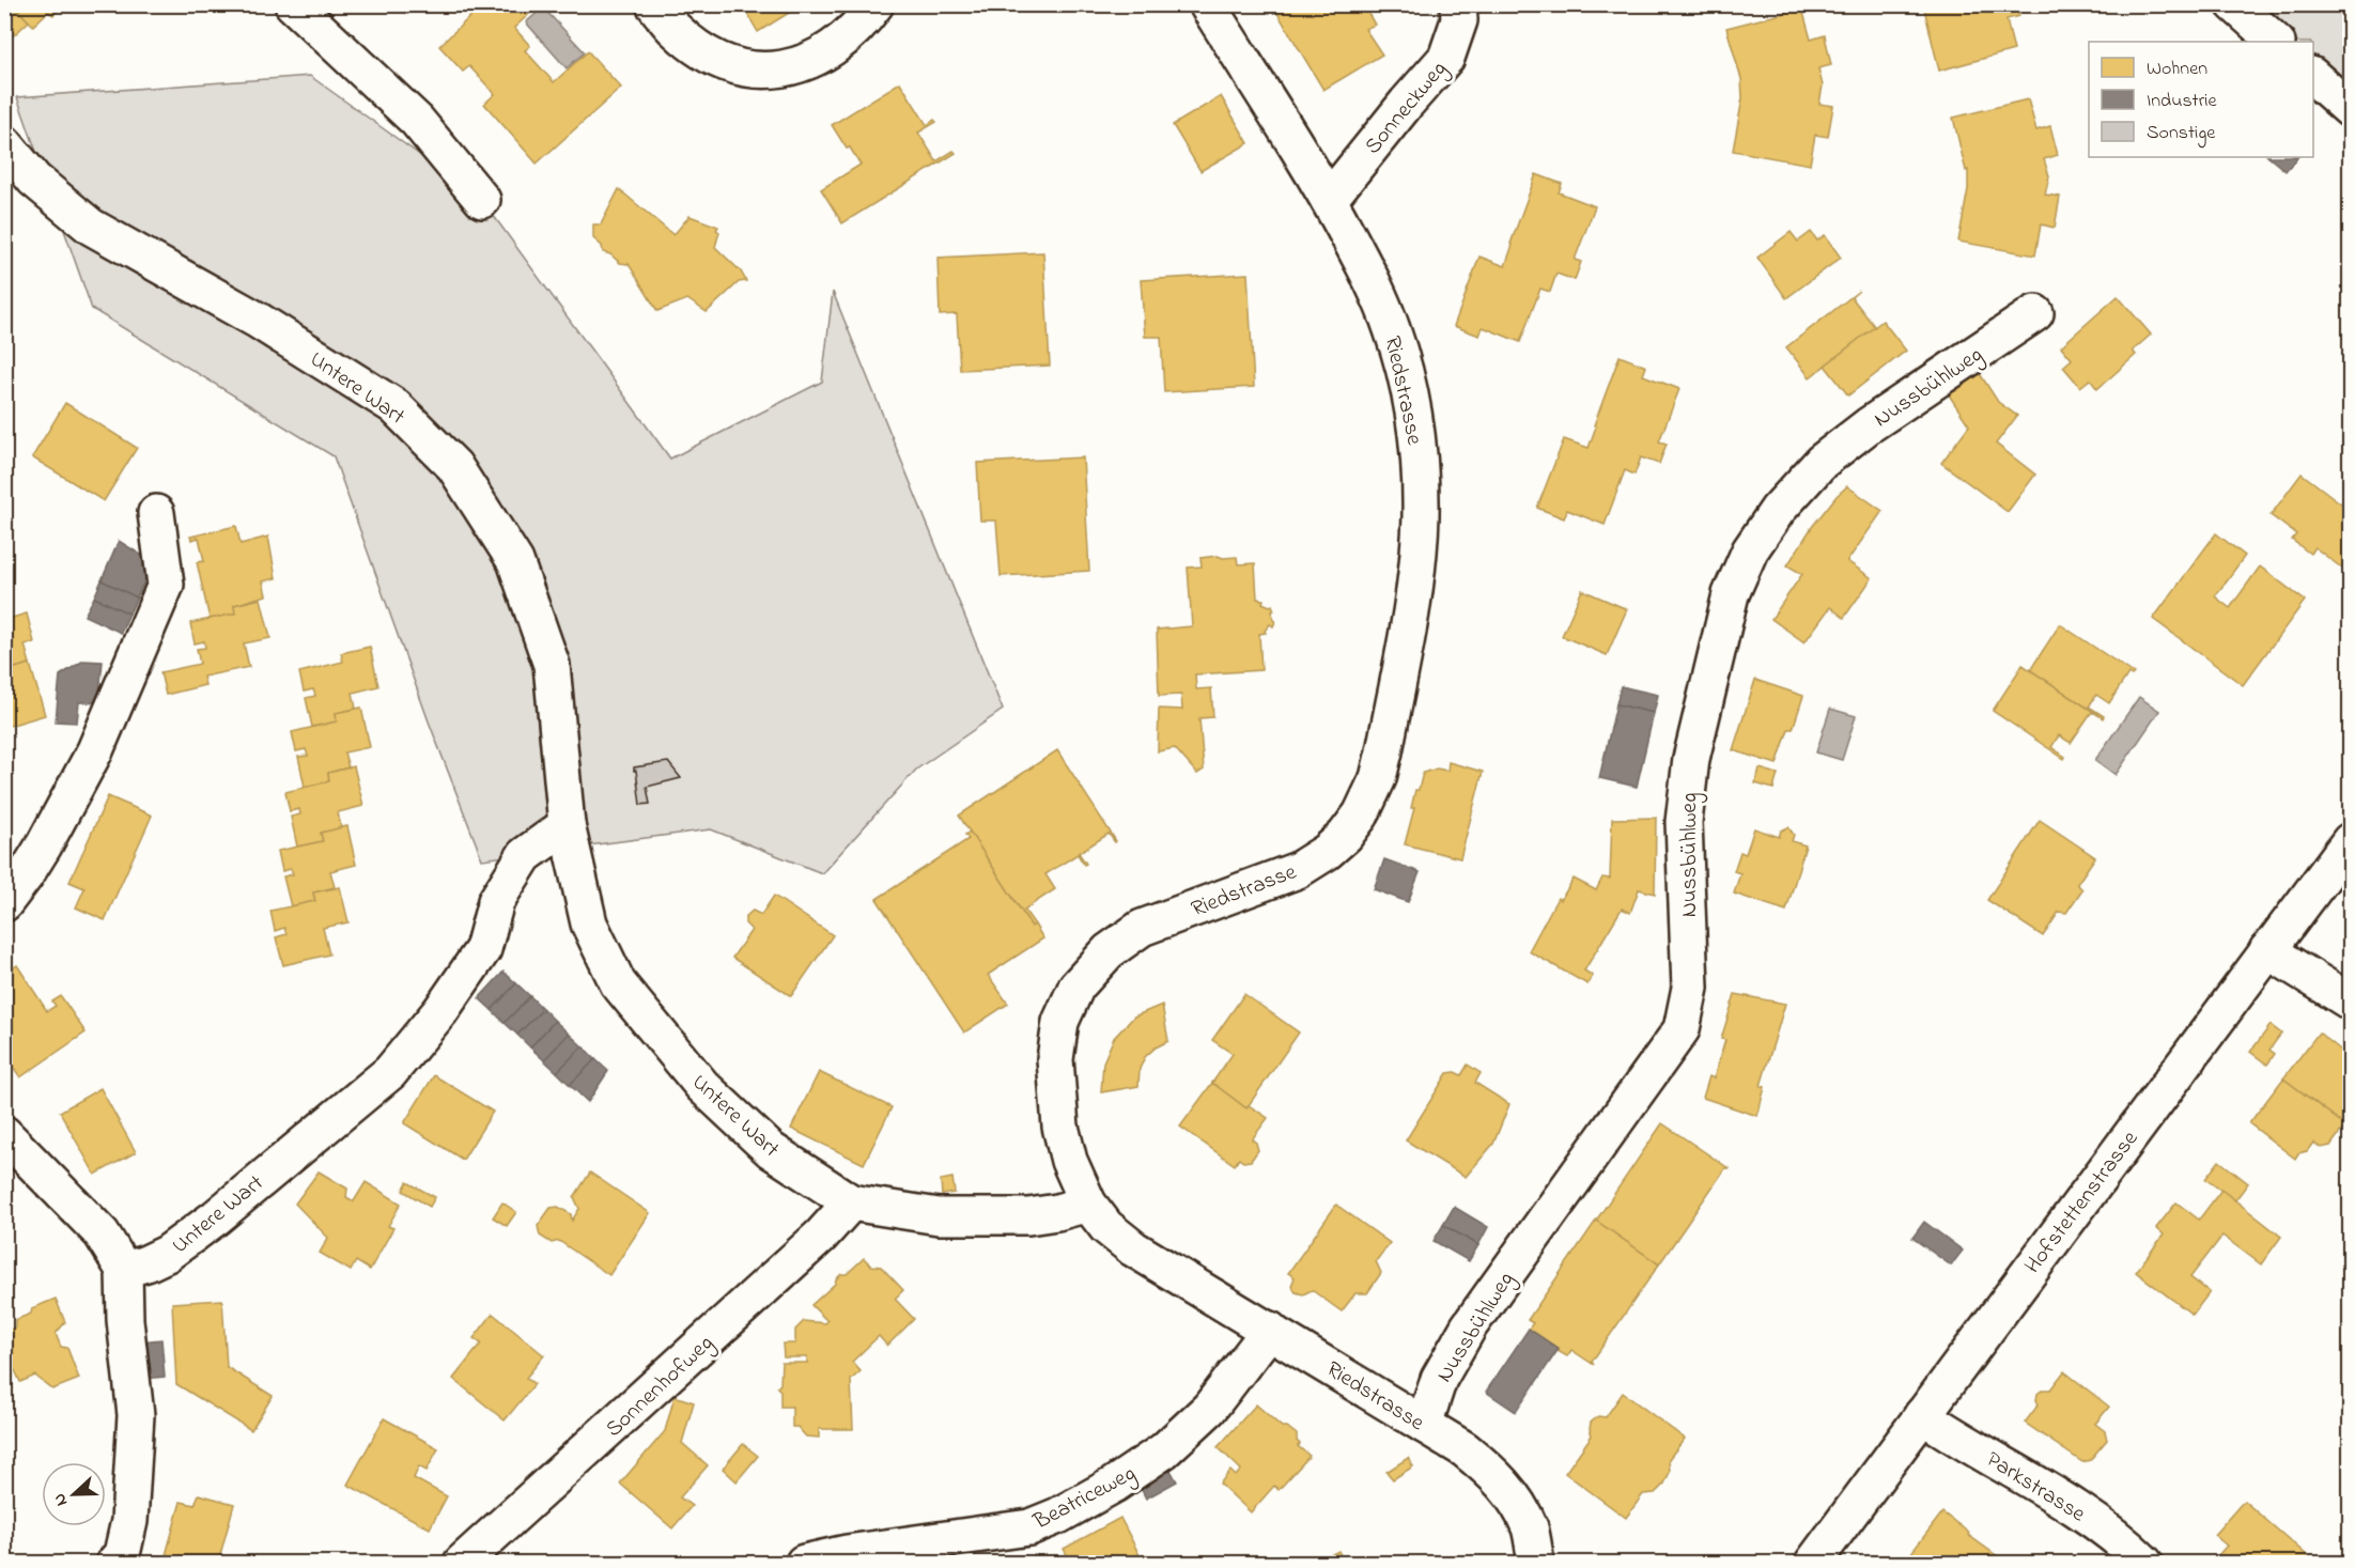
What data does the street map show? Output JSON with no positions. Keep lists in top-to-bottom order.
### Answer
{
  "streets": {
    "street": [
      "Sonneckweg",
      "Nussbühlweg",
      "Untere Wart",
      "Riedstrasse",
      "Hofstettenstrasse",
      "Sonnenhofweg",
      "Parkstrasse",
      "Beatriceweg"
    ]
  },
  "crossings": [
    ["Sonneckweg", "Riedstrasse"],
    ["Nussbühlweg", "Riedstrasse"],
    ["Untere Wart", "Riedstrasse"],
    ["Untere Wart", "Sonnenhofweg"],
    ["Riedstrasse", "Beatriceweg"],
    ["Hofstettenstrasse", "Parkstrasse"]
  ],
  "legend": ["Wohnen", "Industrie", "Sonstige"],
  "north": "left"
}
